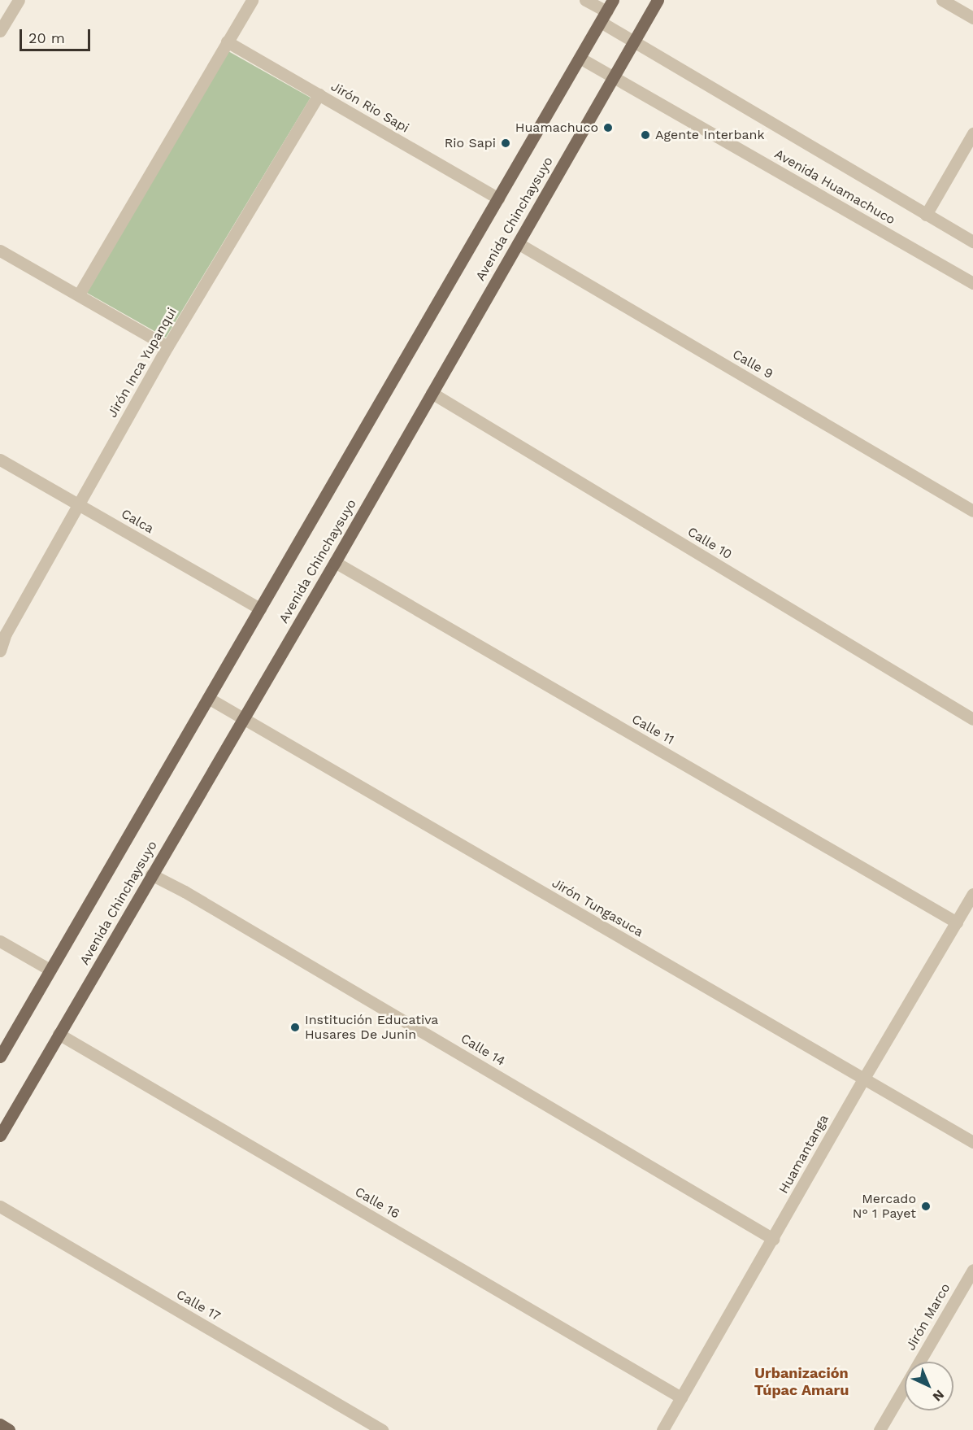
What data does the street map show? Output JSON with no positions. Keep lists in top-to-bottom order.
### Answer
{
  "streets": {
    "main road": ["Avenida Chinchaysuyo"],
    "street": [
      "Jirón Rio Sapi",
      "Avenida Huamachuco",
      "Jirón Inca Yupanqui",
      "Calle 9",
      "Calca",
      "Calle 10",
      "Calle 11",
      "Jirón Tungasuca",
      "Calle 14",
      "Huamantanga",
      "Calle 16",
      "Calle 17",
      "Jirón Marco"
    ]
  },
  "crossings": [
    ["Jirón Rio Sapi", "Avenida Chinchaysuyo"],
    ["Jirón Rio Sapi", "Jirón Inca Yupanqui"],
    ["Avenida Huamachuco", "Avenida Chinchaysuyo"],
    ["Avenida Chinchaysuyo", "Calle 9"],
    ["Avenida Chinchaysuyo", "Calca"],
    ["Avenida Chinchaysuyo", "Calle 10"],
    ["Avenida Chinchaysuyo", "Calle 11"],
    ["Avenida Chinchaysuyo", "Jirón Tungasuca"],
    ["Avenida Chinchaysuyo", "Calle 14"],
    ["Avenida Chinchaysuyo", "Calle 16"],
    ["Jirón Inca Yupanqui", "Calca"],
    ["Calle 11", "Huamantanga"],
    ["Jirón Tungasuca", "Huamantanga"],
    ["Calle 14", "Huamantanga"],
    ["Huamantanga", "Calle 16"]
  ],
  "districts": ["Urbanización Túpac Amaru"],
  "places": [
    "Huamachuco",
    "Agente Interbank",
    "Rio Sapi",
    "Institución Educativa Husares De Junin",
    "Mercado N° 1 Payet"
  ],
  "scale_bar": "20 m",
  "north": "bottom right"
}
